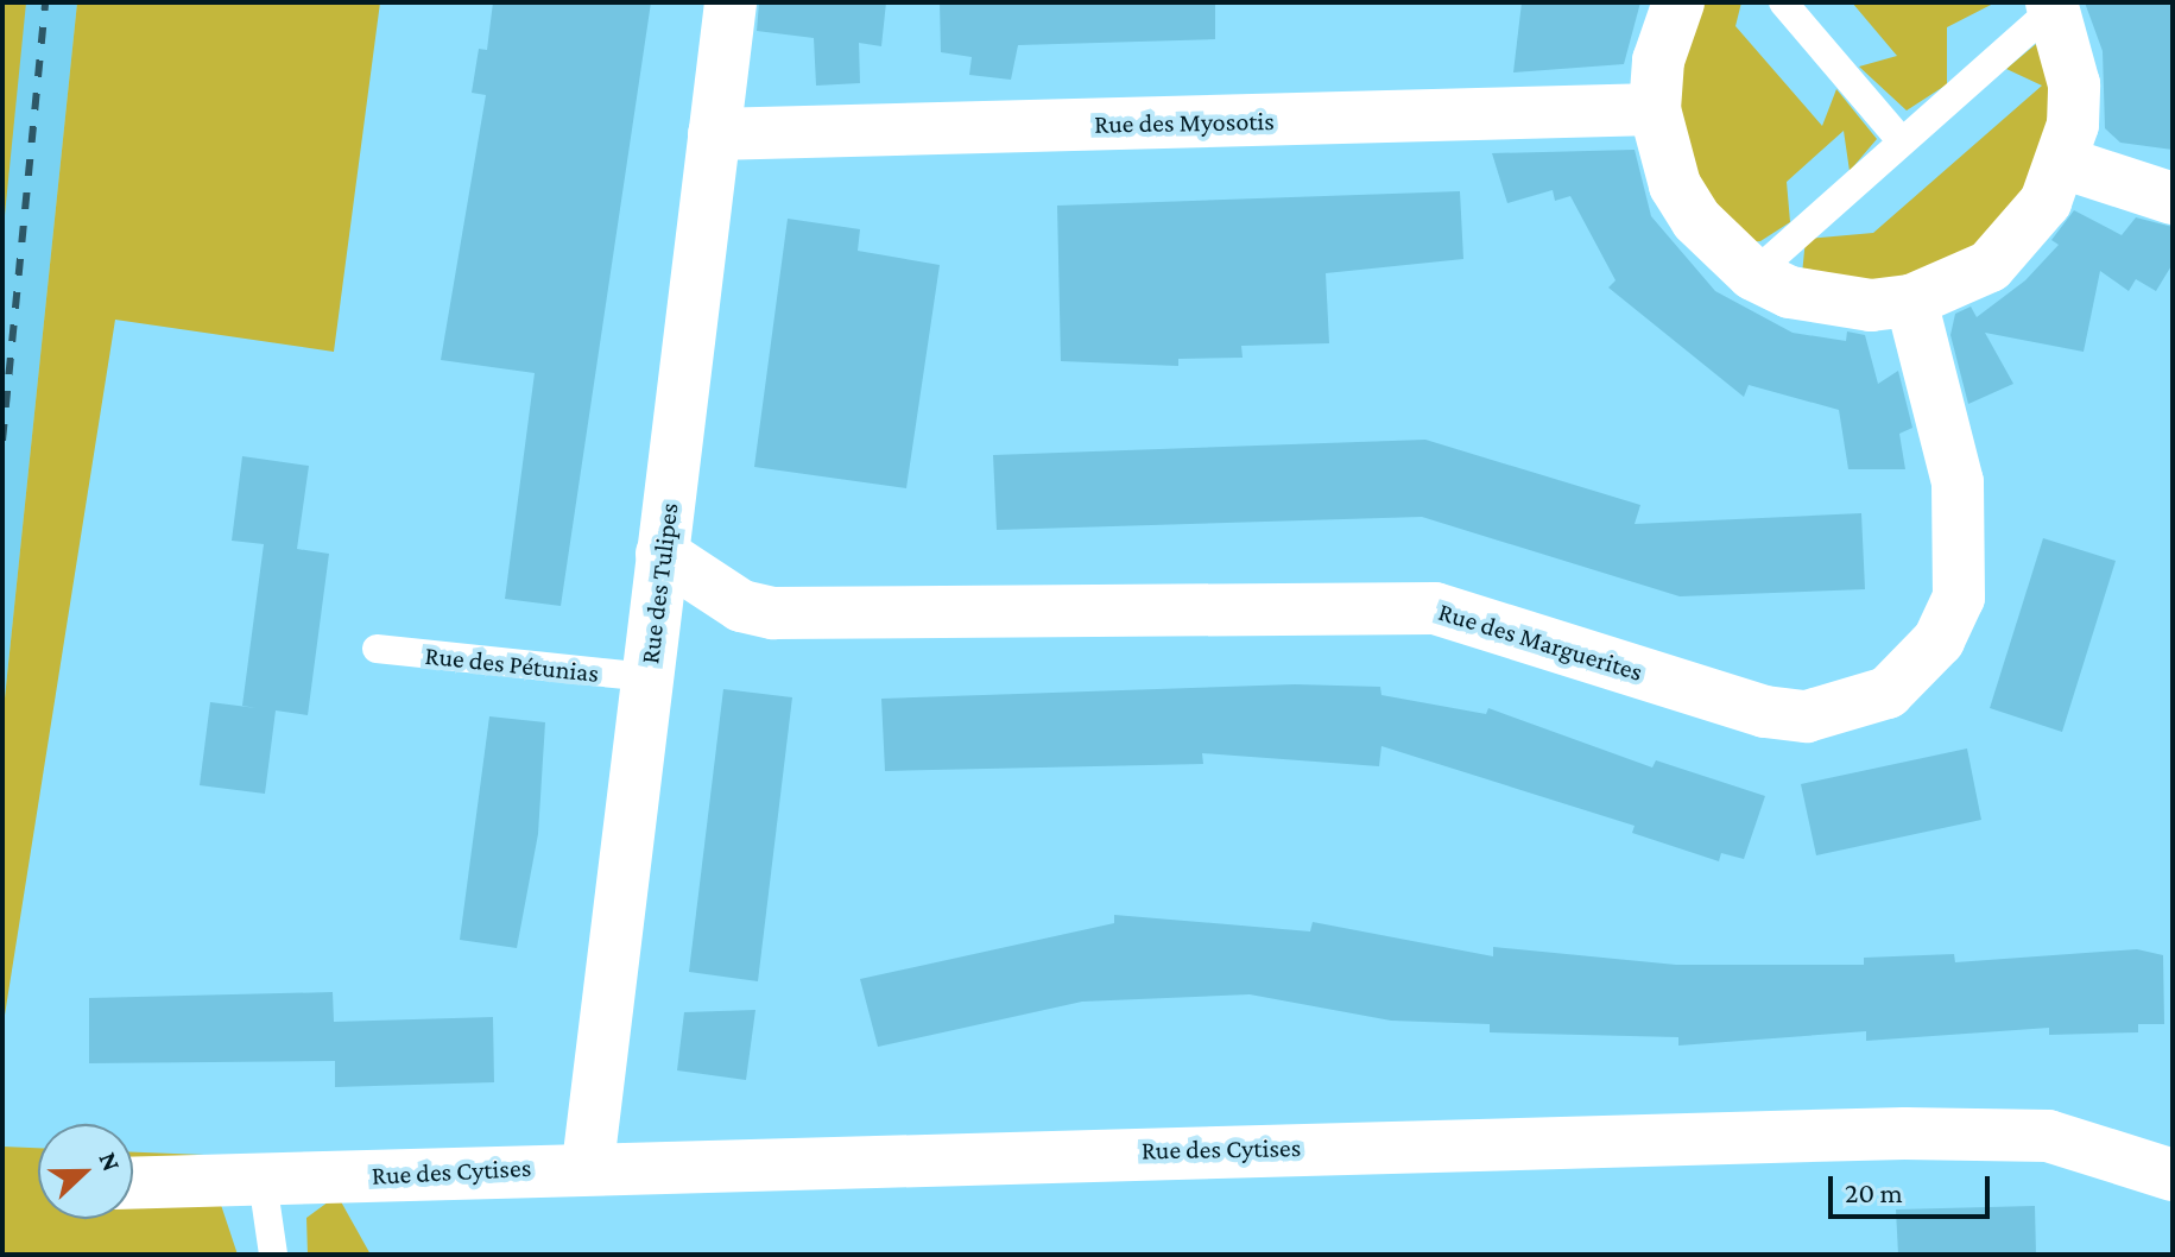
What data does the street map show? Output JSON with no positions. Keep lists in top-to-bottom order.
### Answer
{
  "streets": {
    "street": [
      "Rue des Myosotis",
      "Rue des Tulipes",
      "Rue des Marguerites",
      "Rue des Cytises"
    ],
    "lane": ["Rue des Pétunias"]
  },
  "crossings": [
    ["Rue des Myosotis", "Rue des Tulipes"],
    ["Rue des Tulipes", "Rue des Marguerites"],
    ["Rue des Tulipes", "Rue des Pétunias"],
    ["Rue des Tulipes", "Rue des Cytises"]
  ],
  "scale_bar": "20 m",
  "north": "right"
}
